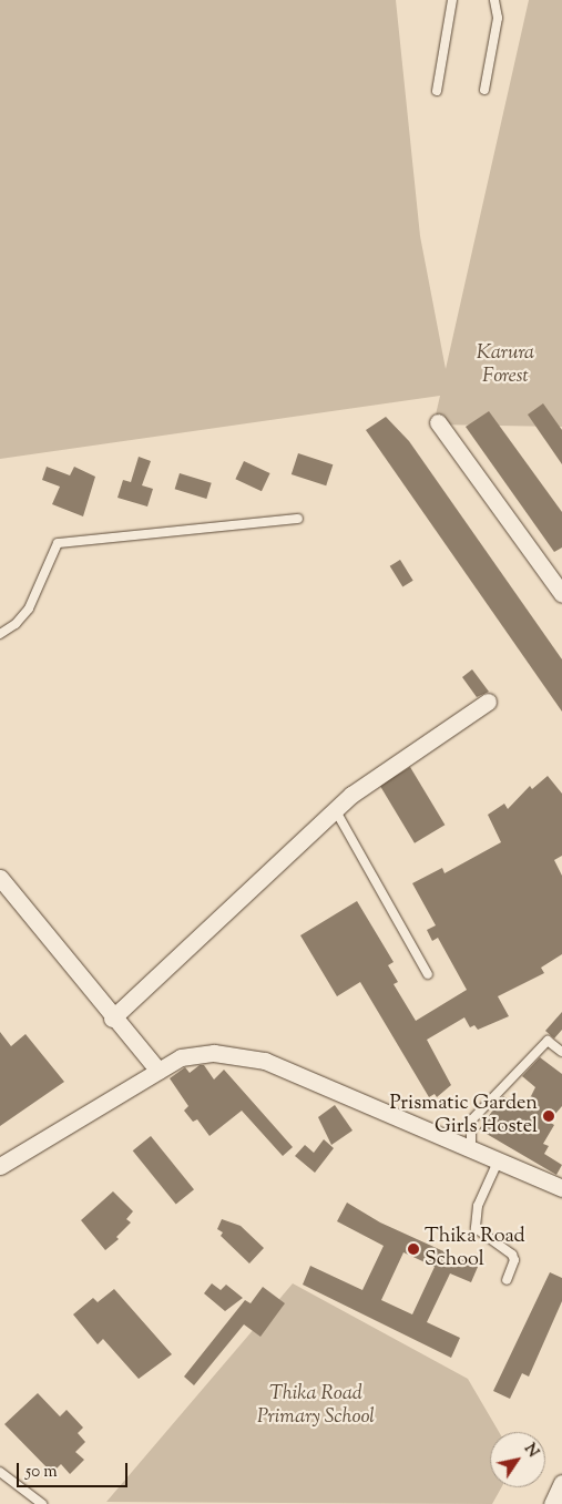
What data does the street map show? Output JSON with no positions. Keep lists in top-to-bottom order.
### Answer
{
  "parks": ["Karura Forest", "Thika Road Primary School"],
  "places": ["Prismatic Garden Girls Hostel", "Thika Road School"],
  "scale_bar": "50 m",
  "north": "top right"
}
